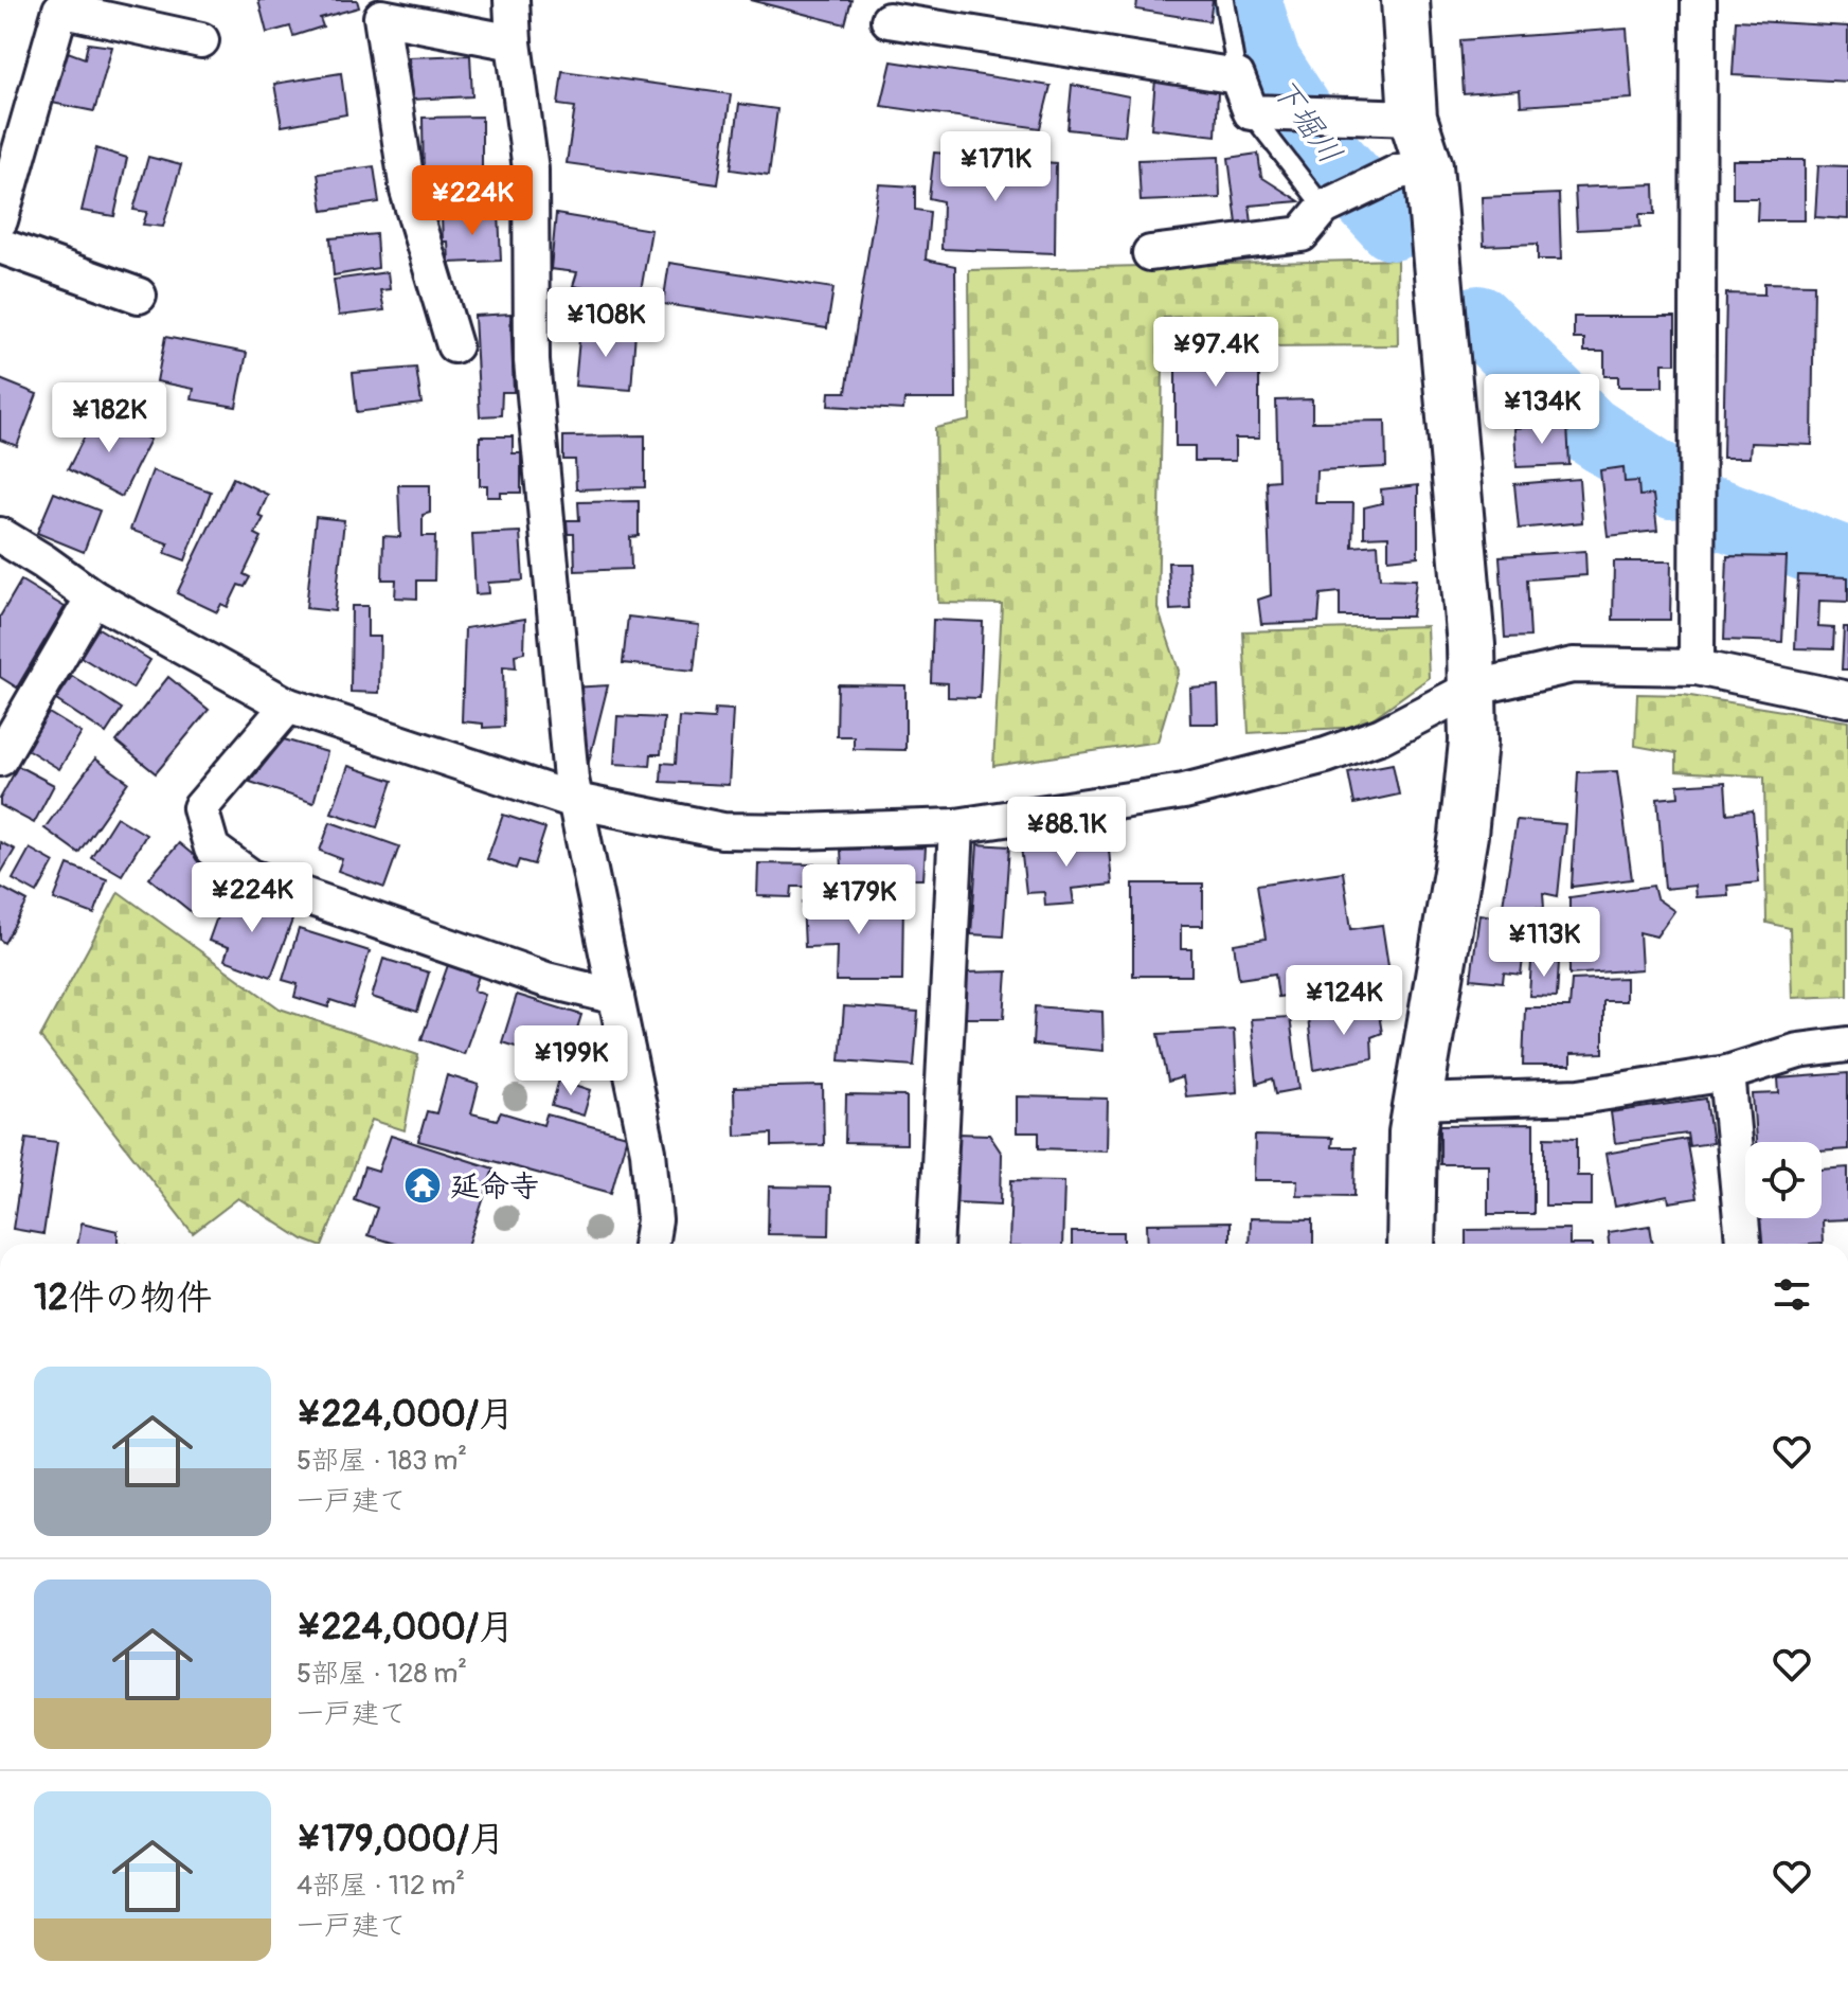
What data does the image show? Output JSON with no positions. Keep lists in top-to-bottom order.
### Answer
{
  "water": ["下堀川"],
  "places": {
    "temple": ["延命寺"]
  },
  "page": {
    "price": [
      "¥171K",
      "¥224K",
      "¥108K",
      "¥97.4K",
      "¥134K",
      "¥182K",
      "¥88.1K",
      "¥224K",
      "¥179K",
      "¥113K",
      "¥124K",
      "¥199K"
    ],
    "heading": "12件の物件",
    "list": [
      {
        "name": "¥224,000/月",
        "note": "5部屋 · 183 m² · 一戸建て"
      },
      {
        "name": "¥224,000/月",
        "note": "5部屋 · 128 m² · 一戸建て"
      },
      {
        "name": "¥179,000/月",
        "note": "4部屋 · 112 m² · 一戸建て"
      }
    ]
  }
}
